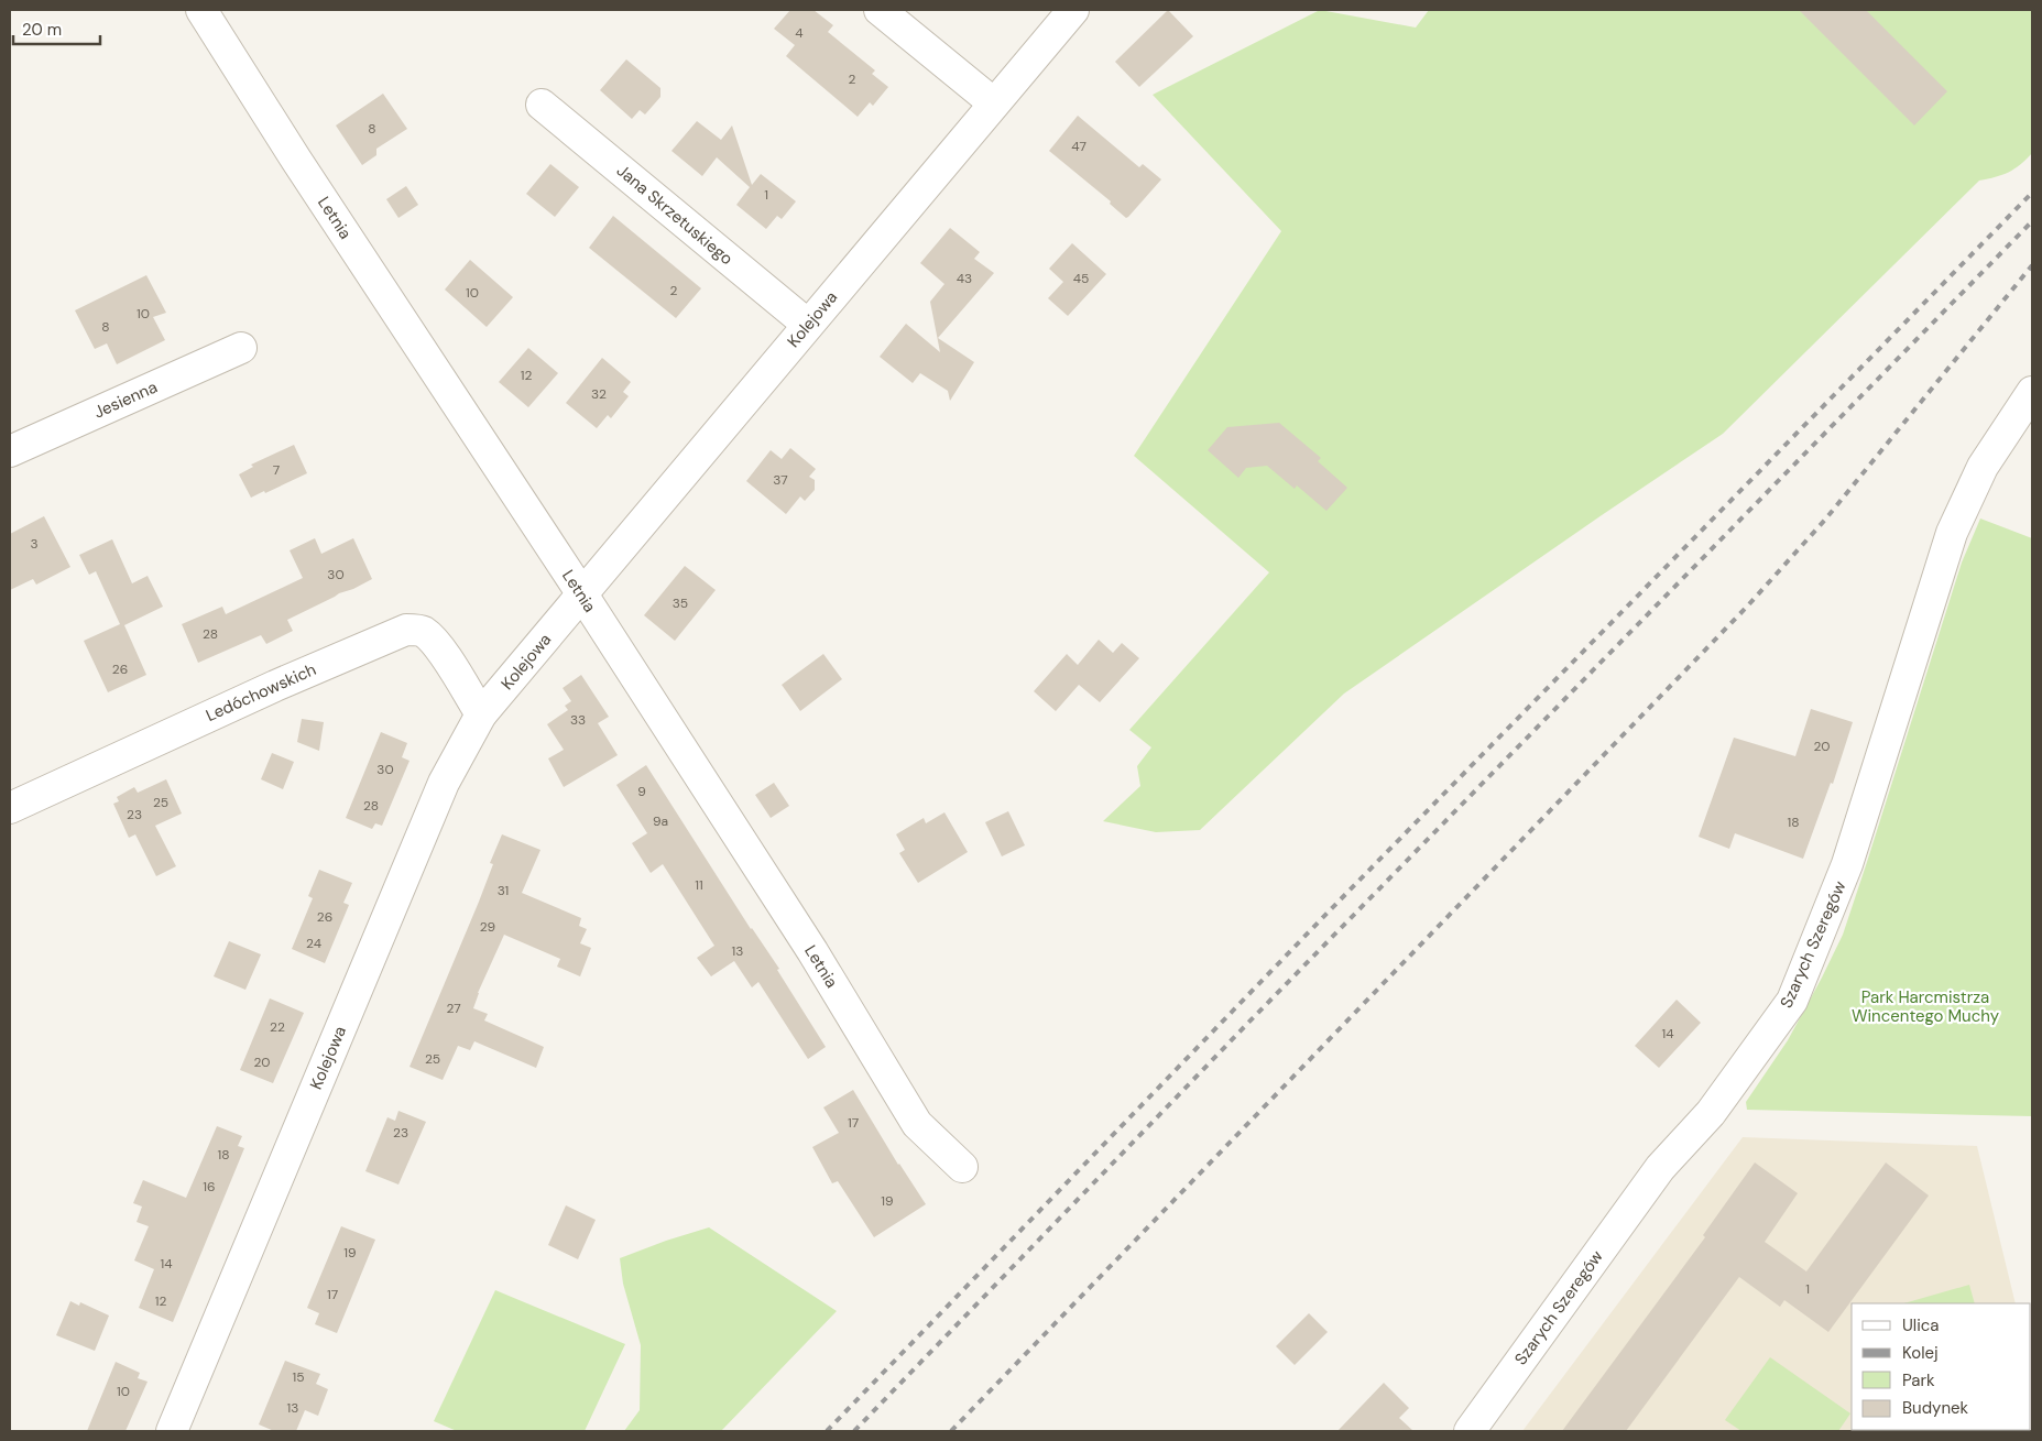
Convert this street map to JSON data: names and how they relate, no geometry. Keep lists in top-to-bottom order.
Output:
{
  "streets": {
    "street": [
      "Jana Skrzetuskiego",
      "Letnia",
      "Kolejowa",
      "Jesienna",
      "Ledóchowskich",
      "Szarych Szeregów"
    ]
  },
  "crossings": [
    ["Jana Skrzetuskiego", "Kolejowa"],
    ["Letnia", "Kolejowa"],
    ["Kolejowa", "Ledóchowskich"]
  ],
  "parks": ["Park Harcmistrza Wincentego Muchy"],
  "house_numbers": [
    "4",
    "2",
    "8",
    "47",
    "1",
    "43",
    "45",
    "2",
    "10",
    "10",
    "8",
    "12",
    "32",
    "7",
    "37",
    "3",
    "30",
    "35",
    "28",
    "26",
    "33",
    "20",
    "30",
    "9",
    "25",
    "28",
    "23",
    "9a",
    "18",
    "11",
    "31",
    "26",
    "29",
    "24",
    "13",
    "27",
    "22",
    "14",
    "25",
    "20",
    "17",
    "23",
    "18",
    "16",
    "19",
    "19",
    "14",
    "1",
    "17",
    "12",
    "15",
    "10",
    "13"
  ],
  "legend": [
    "Ulica",
    "Kolej",
    "Park",
    "Budynek"
  ],
  "scale_bar": "20 m"
}
